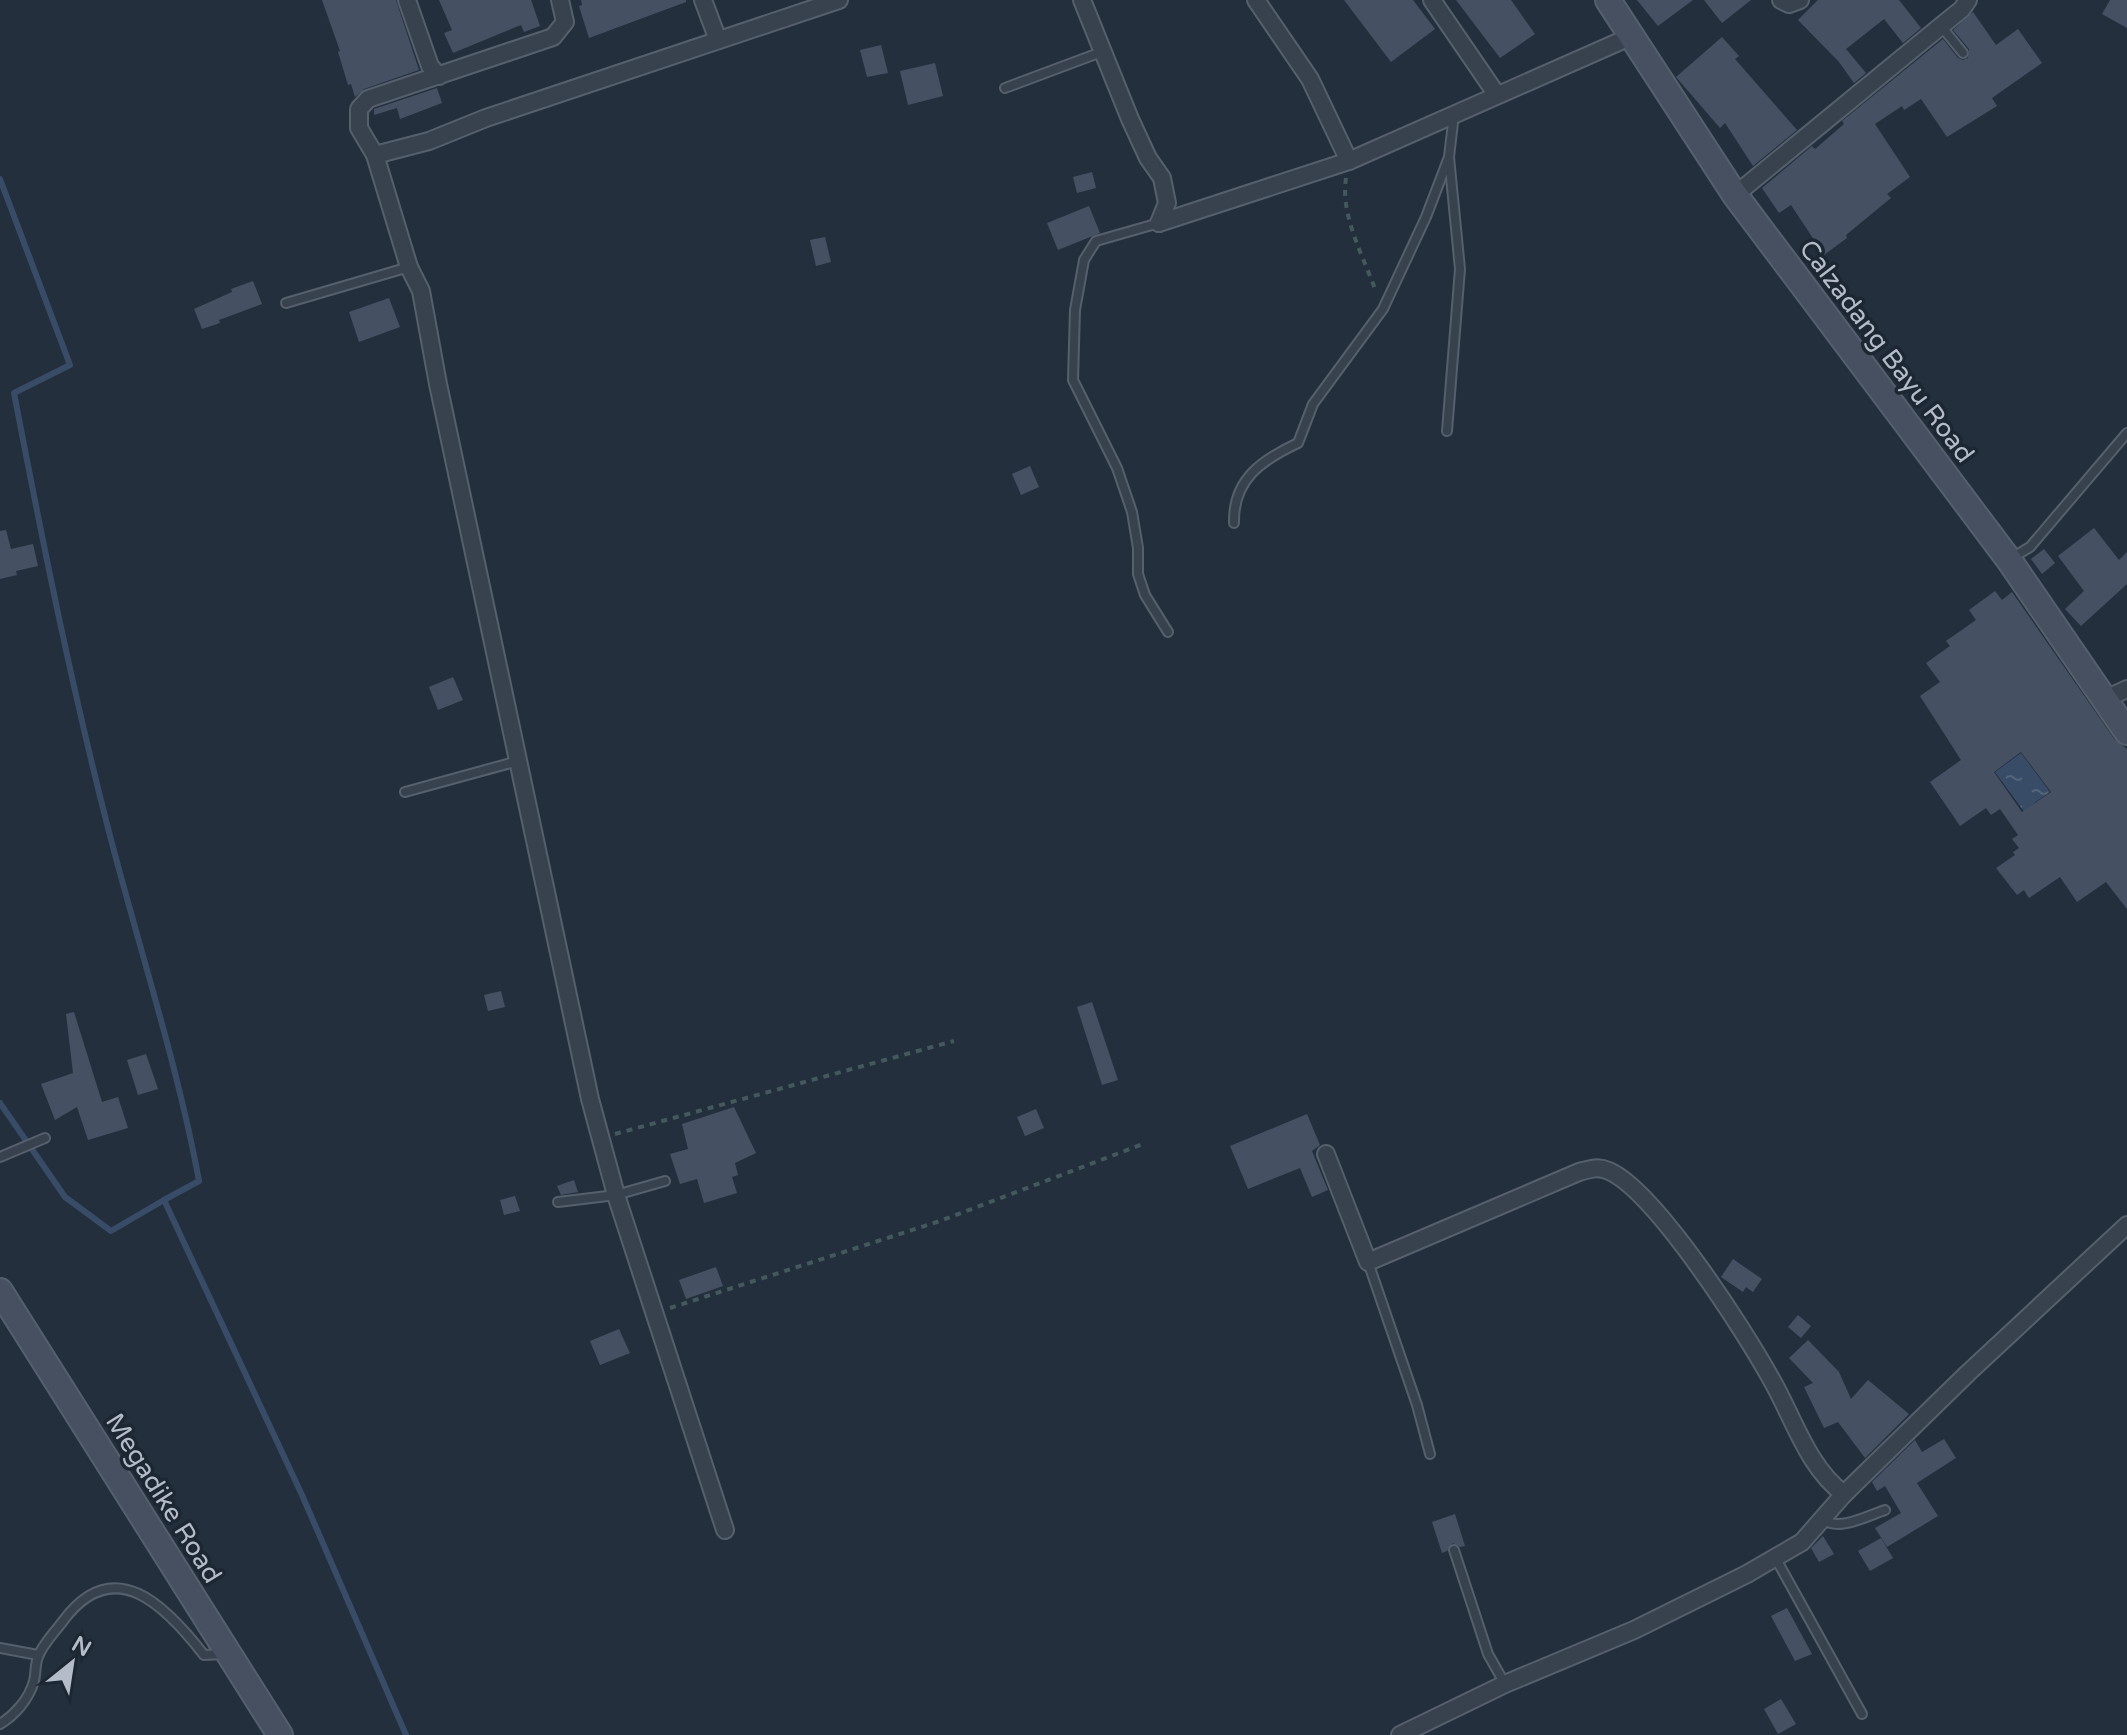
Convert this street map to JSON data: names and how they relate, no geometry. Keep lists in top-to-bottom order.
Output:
{
  "streets": {
    "street": ["Calzadang Bayu Road", "Megadike Road"]
  },
  "north": "top right"
}
